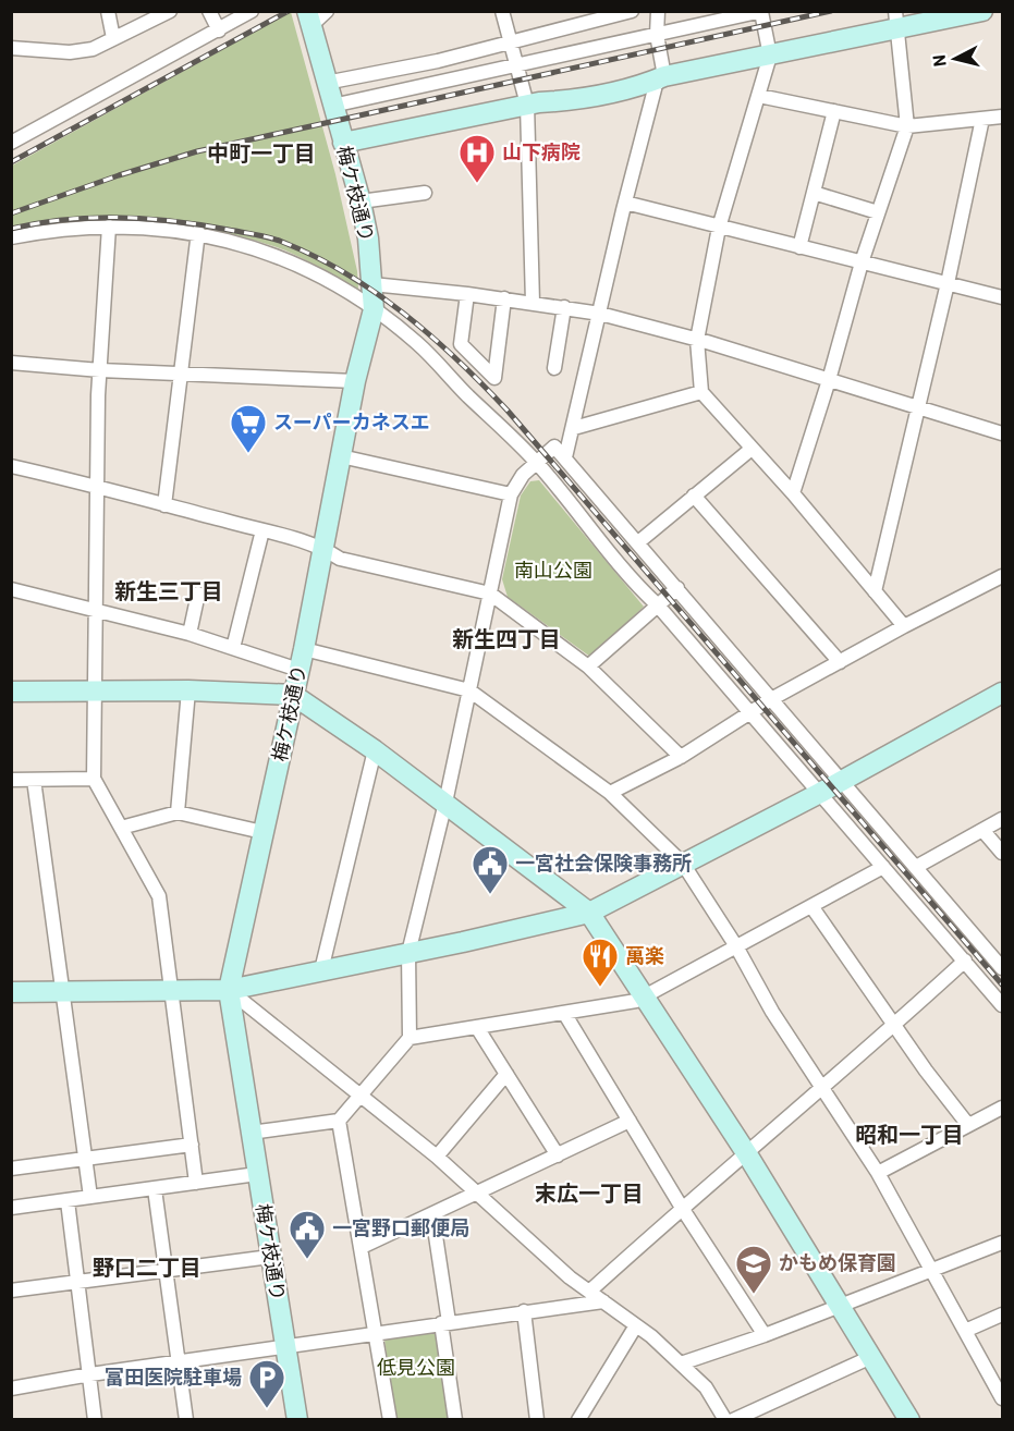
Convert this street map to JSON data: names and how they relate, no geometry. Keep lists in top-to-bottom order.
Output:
{
  "streets": {
    "street": ["梅ケ枝通り"]
  },
  "districts": [
    "中町一丁目",
    "新生三丁目",
    "新生四丁目",
    "昭和一丁目",
    "末広一丁目",
    "野口二丁目"
  ],
  "parks": ["南山公園", "低見公園"],
  "places": {
    "hospital": ["山下病院"],
    "supermarket": ["スーパーカネスエ"],
    "public building": ["一宮社会保険事務所", "一宮野口郵便局"],
    "restaurant": ["萬楽"],
    "school or university": ["かもめ保育園"],
    "parking": ["富田医院駐車場"]
  },
  "north": "left"
}
